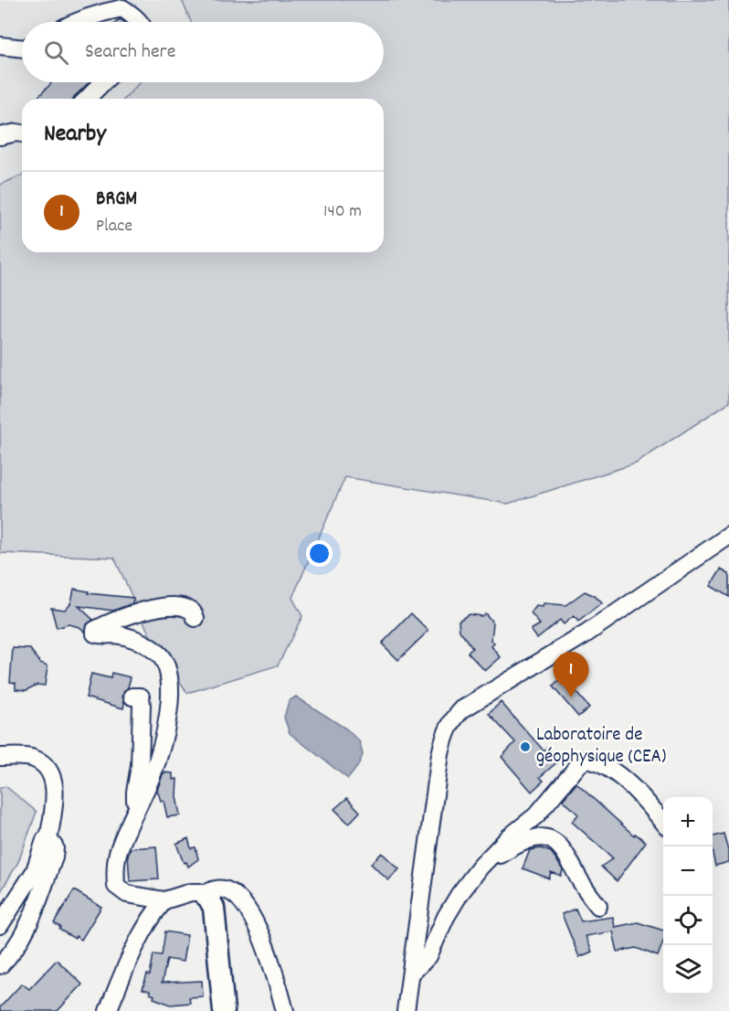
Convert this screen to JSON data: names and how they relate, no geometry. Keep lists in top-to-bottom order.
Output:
{
  "places": ["Laboratoire de géophysique (CEA)"],
  "page": {
    "search": "Search here",
    "heading": "Nearby",
    "list": [
      {
        "mark": "1",
        "name": "BRGM",
        "note": "Place",
        "value": "140 m"
      }
    ],
    "pins": "1",
    "map_buttons": ["+", "−"]
  }
}
